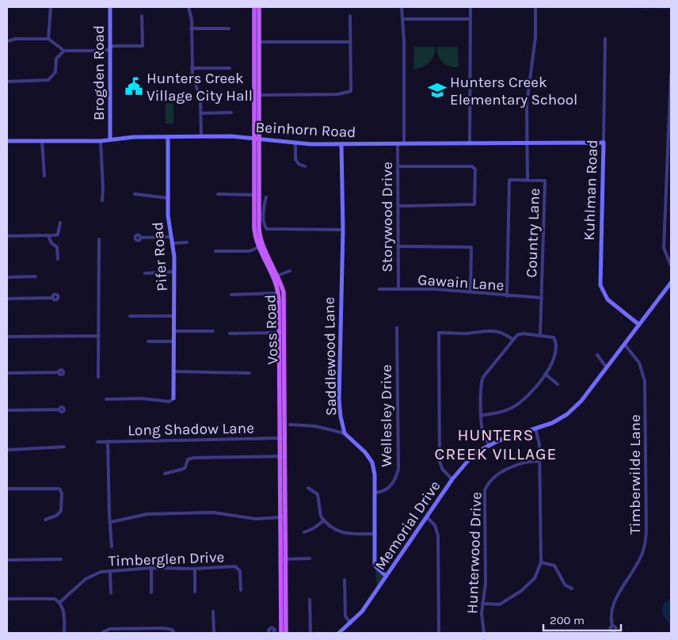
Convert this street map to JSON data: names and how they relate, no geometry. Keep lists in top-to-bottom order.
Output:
{
  "streets": {
    "main road": ["Voss Road"],
    "street": [
      "Brogden Road",
      "Beinhorn Road",
      "Kuhlman Road",
      "Storywood Drive",
      "Country Lane",
      "Pifer Road",
      "Gawain Lane",
      "Saddlewood Lane",
      "Wellesley Drive",
      "Long Shadow Lane",
      "Timberwilde Lane",
      "Memorial Drive",
      "Hunterwood Drive",
      "Timberglen Drive"
    ]
  },
  "crossings": [
    ["Brogden Road", "Beinhorn Road"],
    ["Beinhorn Road", "Kuhlman Road"],
    ["Beinhorn Road", "Storywood Drive"],
    ["Beinhorn Road", "Country Lane"],
    ["Beinhorn Road", "Pifer Road"],
    ["Beinhorn Road", "Voss Road"],
    ["Beinhorn Road", "Saddlewood Lane"],
    ["Kuhlman Road", "Memorial Drive"],
    ["Storywood Drive", "Gawain Lane"],
    ["Country Lane", "Gawain Lane"],
    ["Voss Road", "Long Shadow Lane"],
    ["Saddlewood Lane", "Wellesley Drive"],
    ["Saddlewood Lane", "Memorial Drive"],
    ["Timberwilde Lane", "Memorial Drive"]
  ],
  "districts": ["HUNTERS CREEK VILLAGE"],
  "places": {
    "public building": ["Hunters Creek Village City Hall"],
    "school or university": ["Hunters Creek Elementary School"]
  },
  "scale_bar": "200 m"
}
